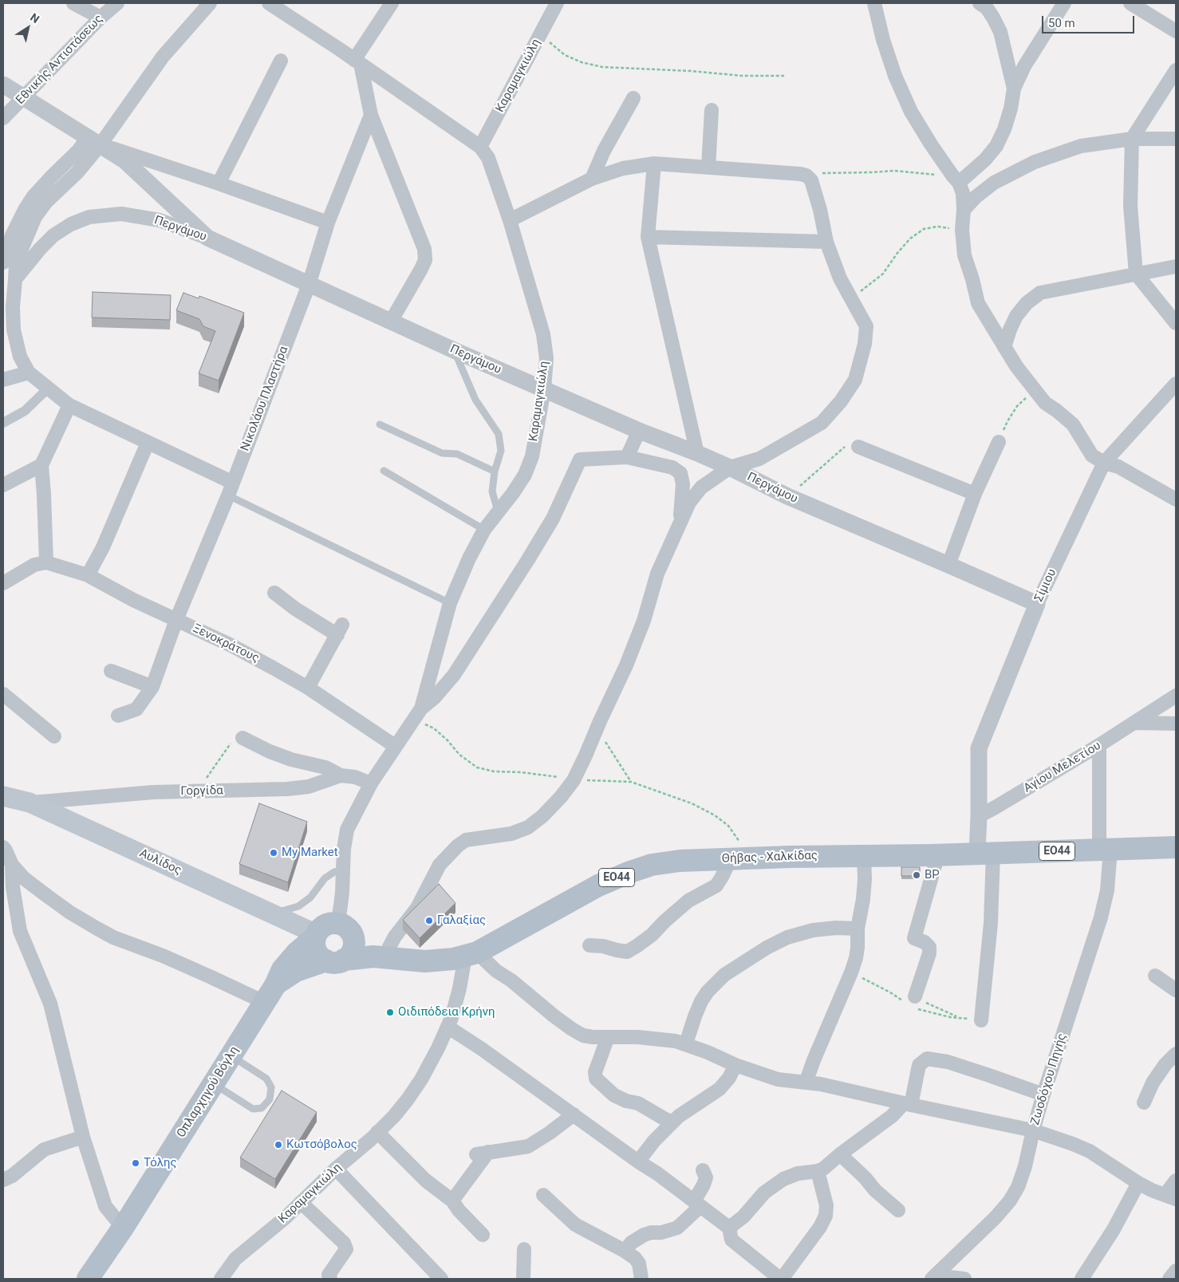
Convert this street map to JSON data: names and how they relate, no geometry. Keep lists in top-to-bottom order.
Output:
{
  "streets": {
    "main road": [
      "ΕΟ44",
      "Θήβας - Χαλκίδας",
      "Αυλίδος",
      "Οπλαρχηγού Βόγλη"
    ],
    "street": [
      "Εθνικής Αντιστάσεως",
      "Καραμαγκιώλη",
      "Περγάμου",
      "Νικολάου Πλαστήρα",
      "Σίμιου",
      "Ξενοκράτους",
      "Αγίου Μελετίου",
      "Γοργίδα",
      "Ζωοδόχου Πηγής"
    ]
  },
  "crossings": [
    ["Καραμαγκιώλη", "Περγάμου"],
    ["Καραμαγκιώλη", "Θήβας - Χαλκίδας"],
    ["Περγάμου", "Νικολάου Πλαστήρα"],
    ["Περγάμου", "Σίμιου"],
    ["Νικολάου Πλαστήρα", "Ξενοκράτους"],
    ["Σίμιου", "Αγίου Μελετίου"],
    ["Αγίου Μελετίου", "Ζωοδόχου Πηγής"],
    ["Γοργίδα", "Αυλίδος"],
    ["Θήβας - Χαλκίδας", "Αυλίδος"],
    ["Θήβας - Χαλκίδας", "Ζωοδόχου Πηγής"],
    ["Θήβας - Χαλκίδας", "Οπλαρχηγού Βόγλη"],
    ["Αυλίδος", "Οπλαρχηγού Βόγλη"]
  ],
  "places": [
    "My Market",
    "BP",
    "Γαλαξίας",
    "Οιδιπόδεια Κρήνη",
    "Κωτσόβολος",
    "Τόλης"
  ],
  "scale_bar": "50 m",
  "north": "top right"
}
